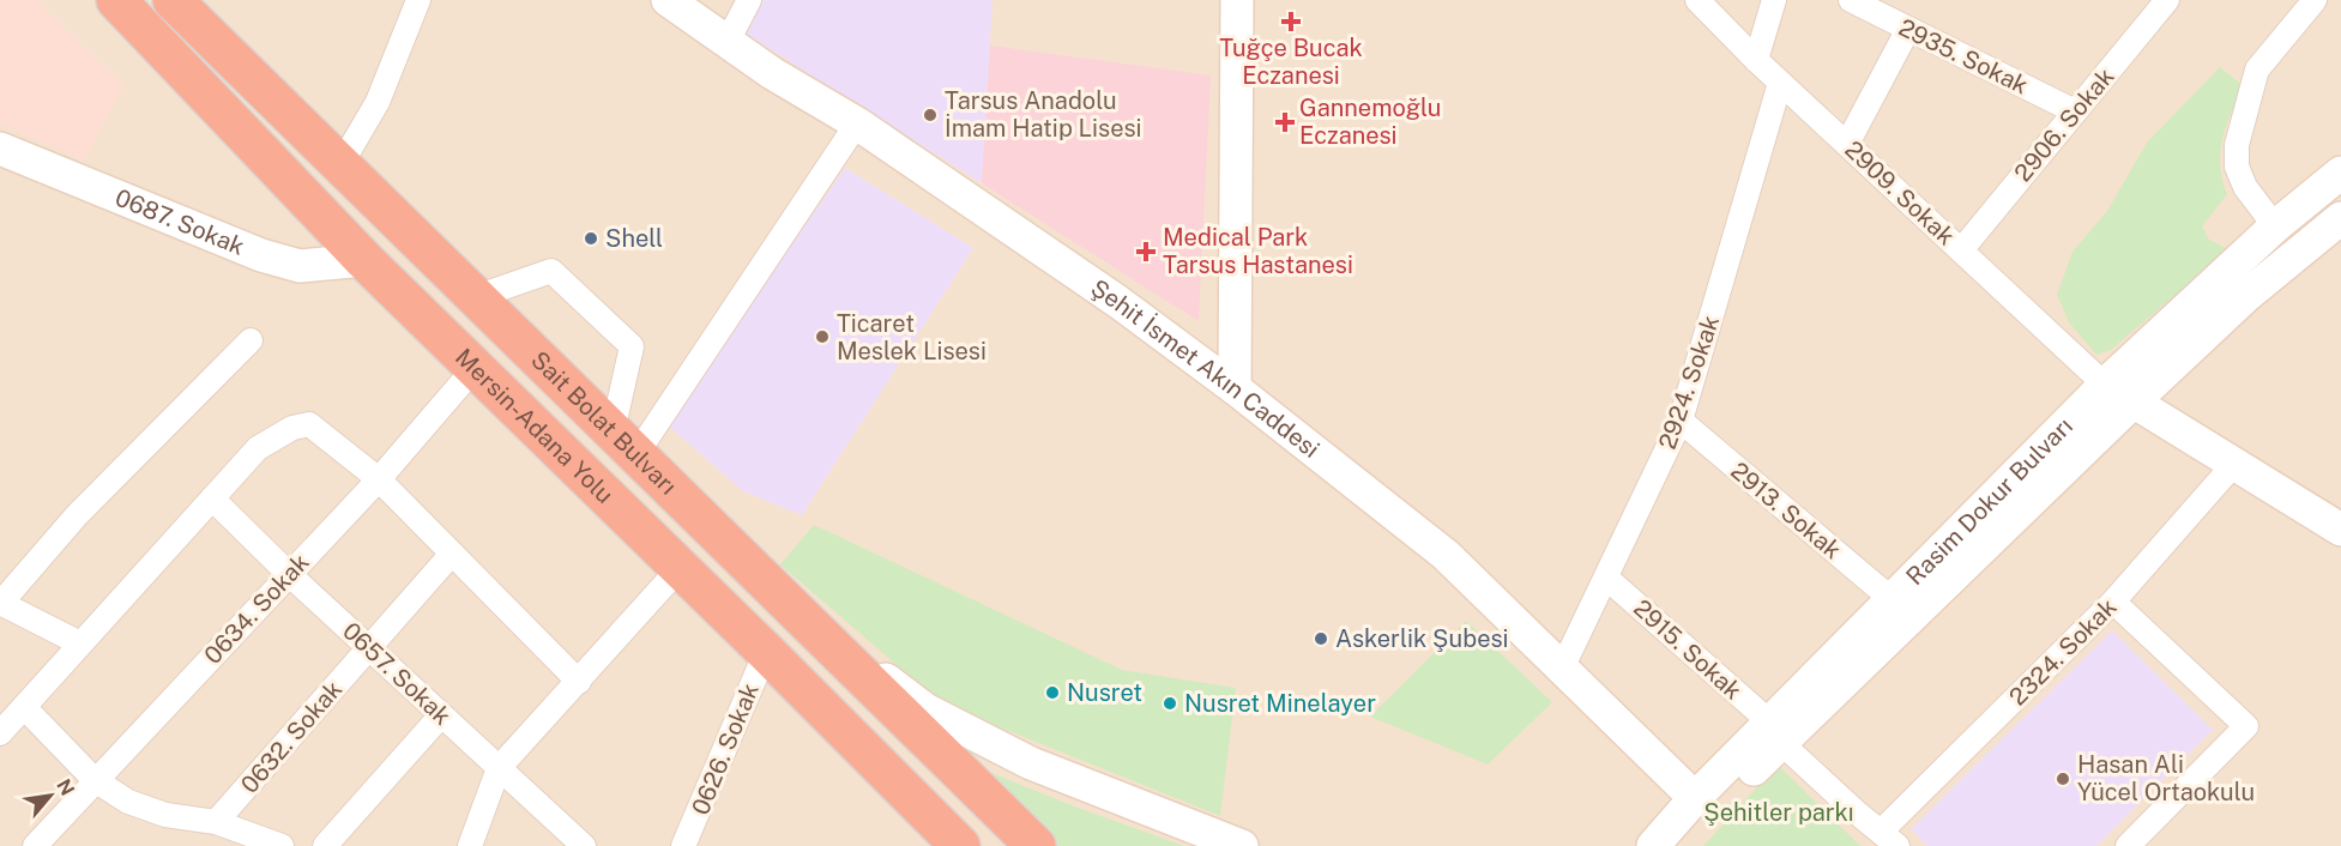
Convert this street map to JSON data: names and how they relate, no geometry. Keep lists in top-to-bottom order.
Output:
{
  "streets": {
    "highway": ["Sait Bolat Bulvarı", "Mersin-Adana Yolu"],
    "main road": ["0687. Sokak", "Şehit İsmet Akın Caddesi", "Rasim Dokur Bulvarı"],
    "street": [
      "2935. Sokak",
      "2906. Sokak",
      "2909. Sokak",
      "2924. Sokak",
      "2913. Sokak",
      "0634. Sokak",
      "2915. Sokak",
      "2324. Sokak",
      "0657. Sokak",
      "0632. Sokak",
      "0626. Sokak"
    ]
  },
  "crossings": [
    ["2935. Sokak", "2906. Sokak"],
    ["2906. Sokak", "2909. Sokak"],
    ["2909. Sokak", "2924. Sokak"],
    ["2909. Sokak", "Rasim Dokur Bulvarı"],
    ["0687. Sokak", "Mersin-Adana Yolu"],
    ["Şehit İsmet Akın Caddesi", "2924. Sokak"],
    ["Şehit İsmet Akın Caddesi", "Rasim Dokur Bulvarı"],
    ["2924. Sokak", "2913. Sokak"],
    ["2924. Sokak", "2915. Sokak"],
    ["Mersin-Adana Yolu", "0634. Sokak"],
    ["Mersin-Adana Yolu", "0626. Sokak"],
    ["Rasim Dokur Bulvarı", "2913. Sokak"],
    ["Rasim Dokur Bulvarı", "2915. Sokak"],
    ["0634. Sokak", "0657. Sokak"],
    ["2915. Sokak", "2324. Sokak"],
    ["0657. Sokak", "0632. Sokak"]
  ],
  "parks": ["Şehitler parkı"],
  "places": {
    "health": ["Tuğçe Bucak Eczanesi", "Gannemoğlu Eczanesi", "Medical Park Tarsus Hastanesi"],
    "other": [
      "Tarsus Anadolu İmam Hatip Lisesi",
      "Shell",
      "Ticaret Meslek Lisesi",
      "Askerlik Şubesi",
      "Nusret",
      "Nusret Minelayer",
      "Hasan Ali Yücel Ortaokulu"
    ]
  },
  "north": "top right"
}
